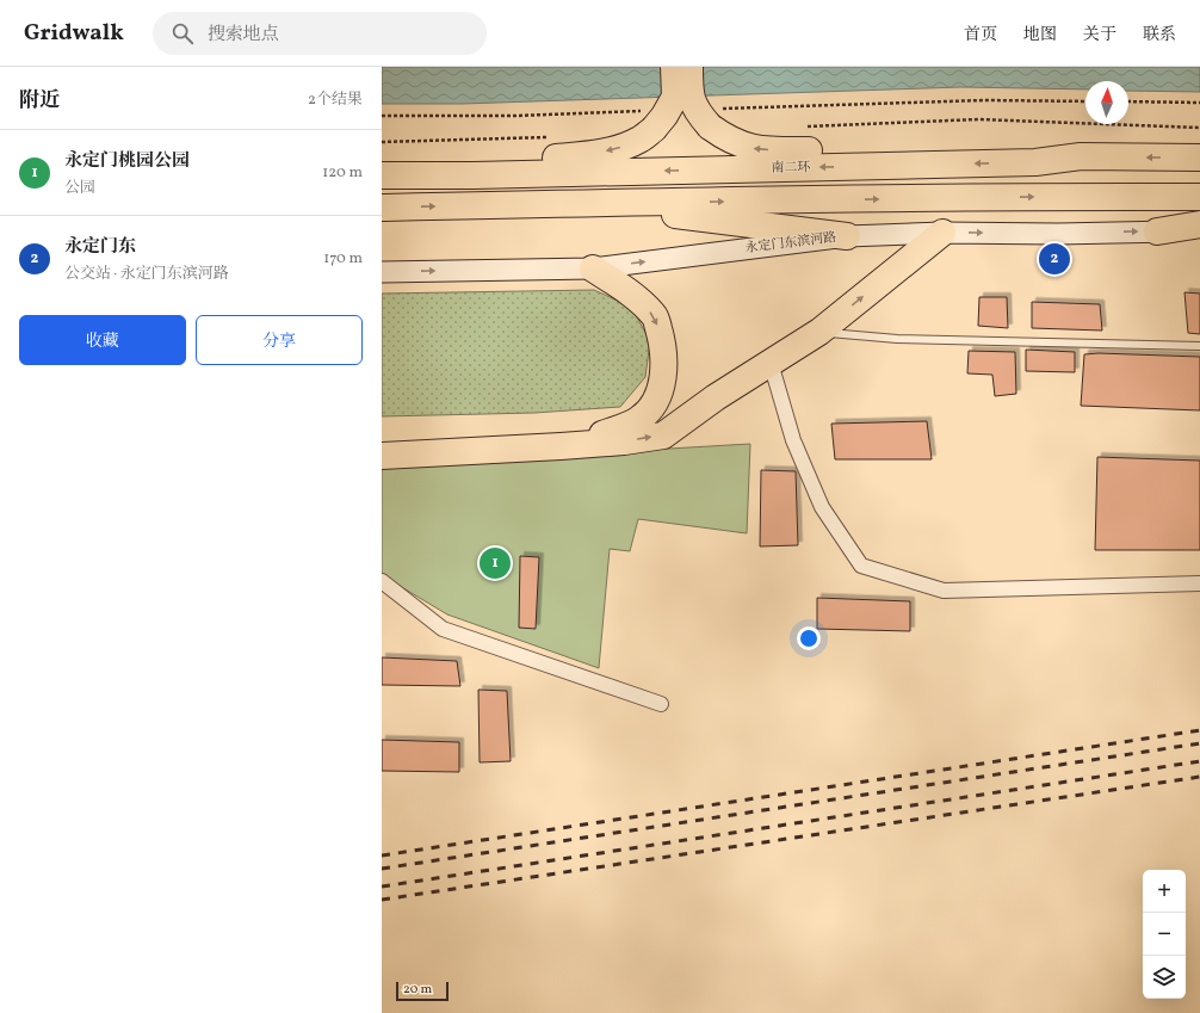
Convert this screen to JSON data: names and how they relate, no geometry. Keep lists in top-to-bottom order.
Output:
{
  "streets": {
    "highway": ["南二环"],
    "street": ["永定门东滨河路"]
  },
  "one_way": ["永定门东滨河路"],
  "scale_bar": "20 m",
  "north": "top",
  "page": {
    "header": "Gridwalk",
    "search": "搜索地点",
    "nav": [
      "首页",
      "地图",
      "关于",
      "联系"
    ],
    "heading": ["附近", "2个结果"],
    "list": [
      {
        "mark": "1",
        "name": "永定门桃园公园",
        "note": "公园",
        "value": "120 m"
      },
      {
        "mark": "2",
        "name": "永定门东",
        "note": "公交站 · 永定门东滨河路",
        "value": "170 m"
      }
    ],
    "pins": ["2", "1"],
    "buttons": ["收藏", "分享"],
    "map_buttons": ["+", "−"],
    "scale": "20 m"
  }
}
